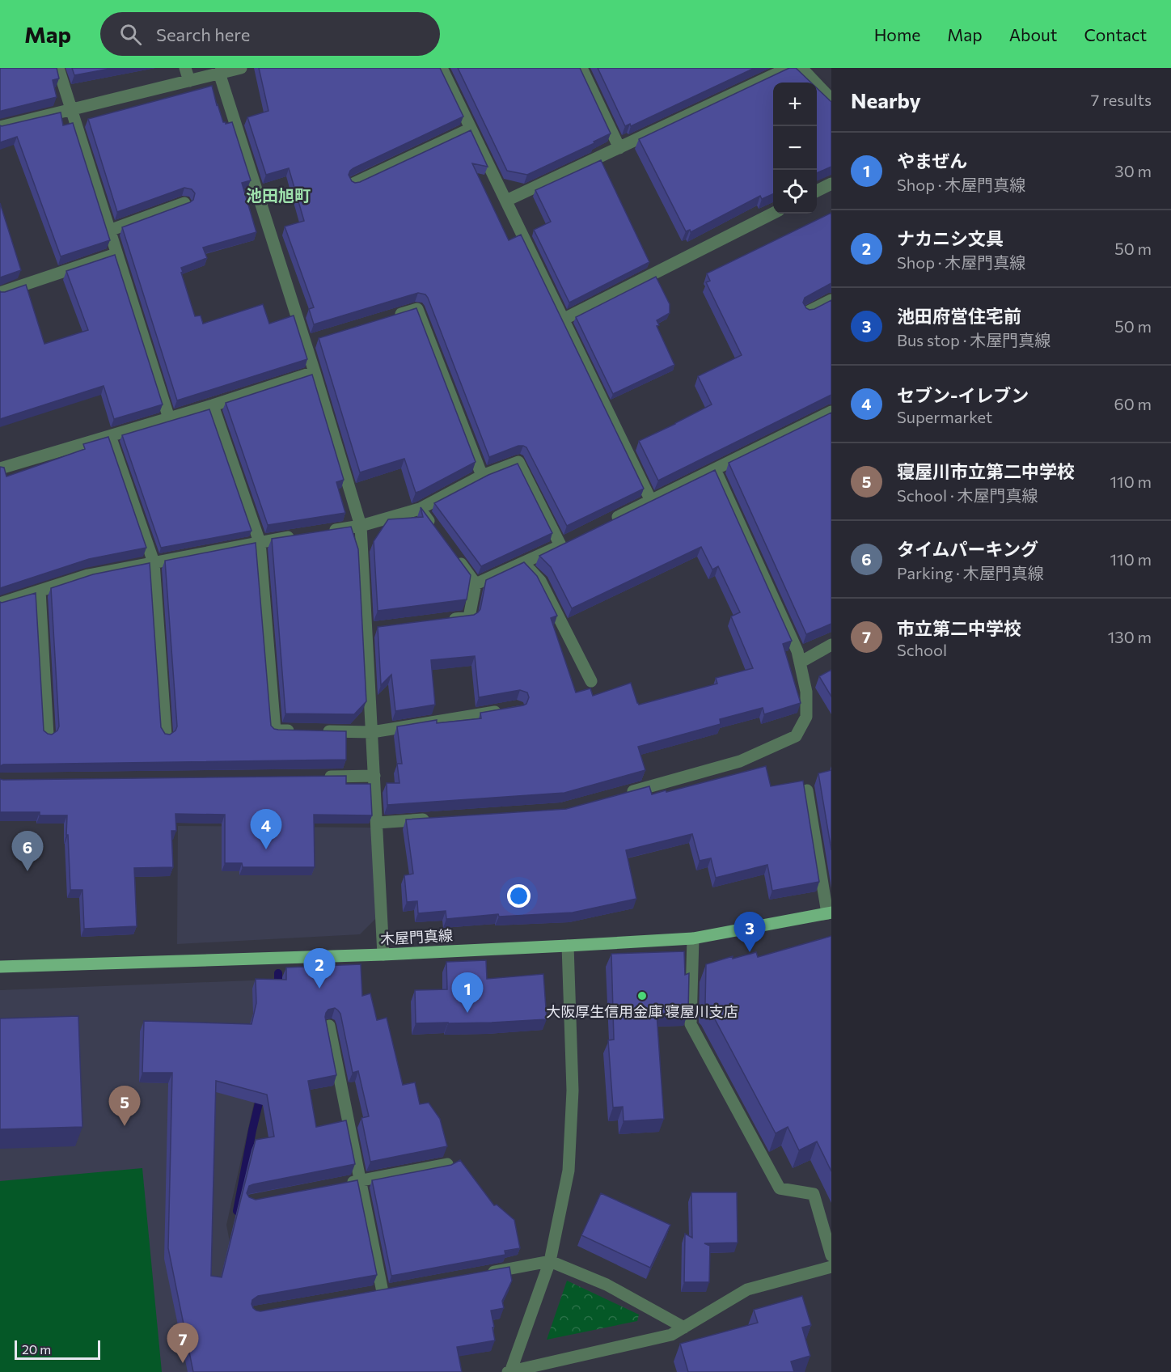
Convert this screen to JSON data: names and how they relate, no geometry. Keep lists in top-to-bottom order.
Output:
{
  "streets": {
    "main road": ["木屋門真線"]
  },
  "districts": ["池田旭町"],
  "places": ["大阪厚生信用金庫 寝屋川支店"],
  "scale_bar": "20 m",
  "page": {
    "header": "Map",
    "search": "Search here",
    "nav": [
      "Home",
      "Map",
      "About",
      "Contact"
    ],
    "heading": ["Nearby", "7 results"],
    "map_buttons": ["+", "−"],
    "list": [
      {
        "mark": "1",
        "name": "やまぜん",
        "note": "Shop · 木屋門真線",
        "value": "30 m"
      },
      {
        "mark": "2",
        "name": "ナカニシ文具",
        "note": "Shop · 木屋門真線",
        "value": "50 m"
      },
      {
        "mark": "3",
        "name": "池田府営住宅前",
        "note": "Bus stop · 木屋門真線",
        "value": "50 m"
      },
      {
        "mark": "4",
        "name": "セブン-イレブン",
        "note": "Supermarket",
        "value": "60 m"
      },
      {
        "mark": "5",
        "name": "寝屋川市立第二中学校",
        "note": "School · 木屋門真線",
        "value": "110 m"
      },
      {
        "mark": "6",
        "name": "タイムパーキング",
        "note": "Parking · 木屋門真線",
        "value": "110 m"
      },
      {
        "mark": "7",
        "name": "市立第二中学校",
        "note": "School",
        "value": "130 m"
      }
    ],
    "pins": [
      "4",
      "6",
      "3",
      "2",
      "1",
      "5",
      "7"
    ],
    "scale": "20 m"
  }
}
